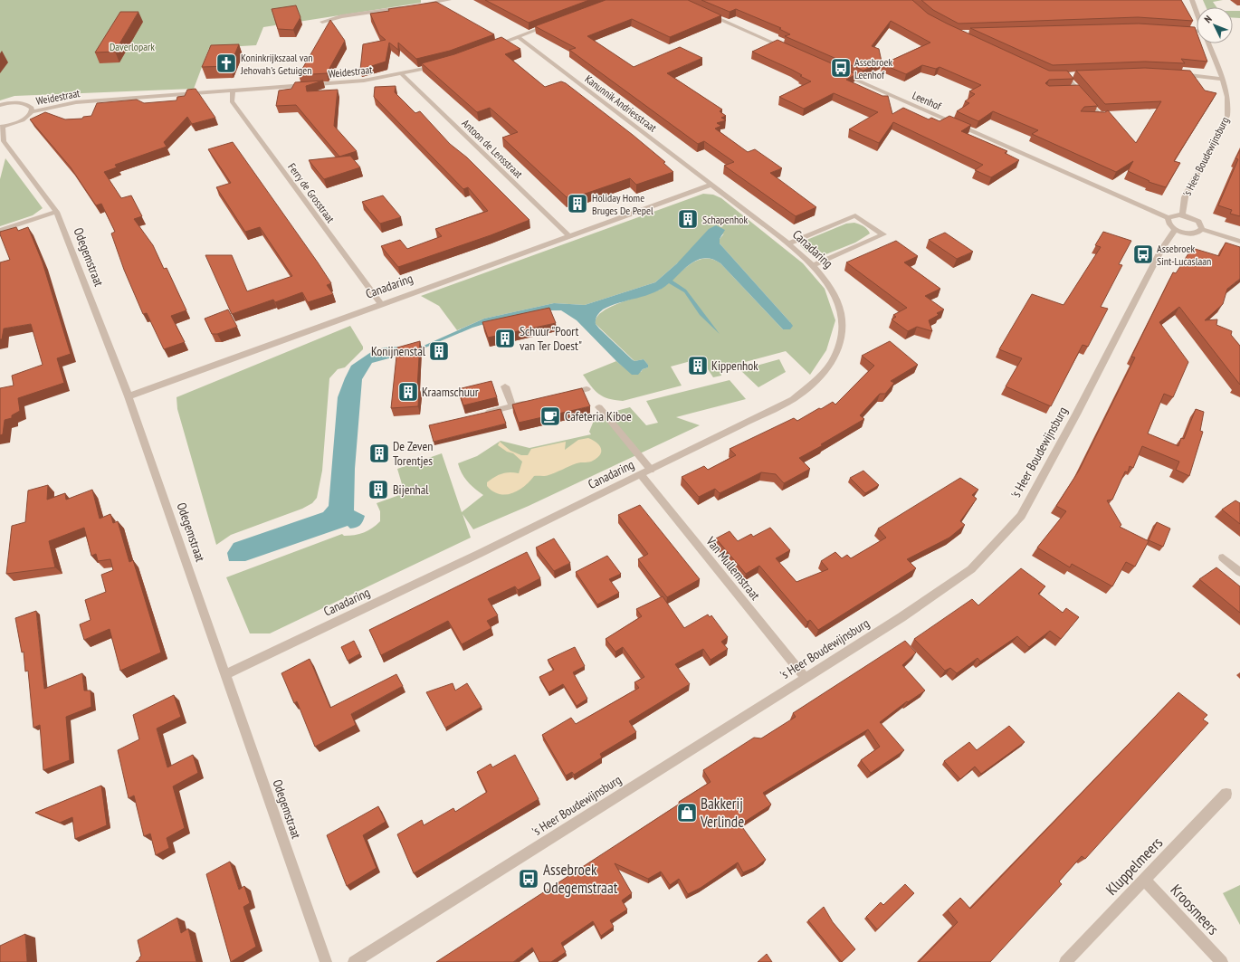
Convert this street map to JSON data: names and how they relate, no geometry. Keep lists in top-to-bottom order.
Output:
{
  "streets": {
    "street": [
      "Weidestraat",
      "Leenhof",
      "Kanunnik Andriesstraat",
      "Antoon de Lensstraat",
      "'s Heer Boudewijnsburg",
      "Ferry de Grosstraat",
      "Canadaring",
      "Odegemstraat",
      "Van Mullemstraat",
      "Kluppelmeers",
      "Kroosmeers"
    ]
  },
  "crossings": [
    ["Weidestraat", "Antoon de Lensstraat"],
    ["Weidestraat", "Ferry de Grosstraat"],
    ["Kanunnik Andriesstraat", "Canadaring"],
    ["Antoon de Lensstraat", "Canadaring"],
    ["'s Heer Boudewijnsburg", "Van Mullemstraat"],
    ["Ferry de Grosstraat", "Canadaring"],
    ["Canadaring", "Odegemstraat"],
    ["Canadaring", "Van Mullemstraat"],
    ["Kluppelmeers", "Kroosmeers"]
  ],
  "parks": ["Daverlopark"],
  "places": {
    "church": ["Koninkrijkszaal van Jehovah's Getuigen"],
    "bus stop": ["Assebroek Leenhof", "Assebroek Sint-Lucaslaan", "Assebroek Odegemstraat"],
    "building": [
      "Holiday Home Bruges De Pepel",
      "Schapenhok",
      "Schuur \"Poort van Ter Doest\"",
      "Konijnenstal",
      "Kippenhok",
      "Kraamschuur",
      "De Zeven Torentjes",
      "Bijenhal"
    ],
    "cafe": ["Cafeteria Kiboe"],
    "shop": ["Bakkerij Verlinde"]
  },
  "north": "top left"
}
